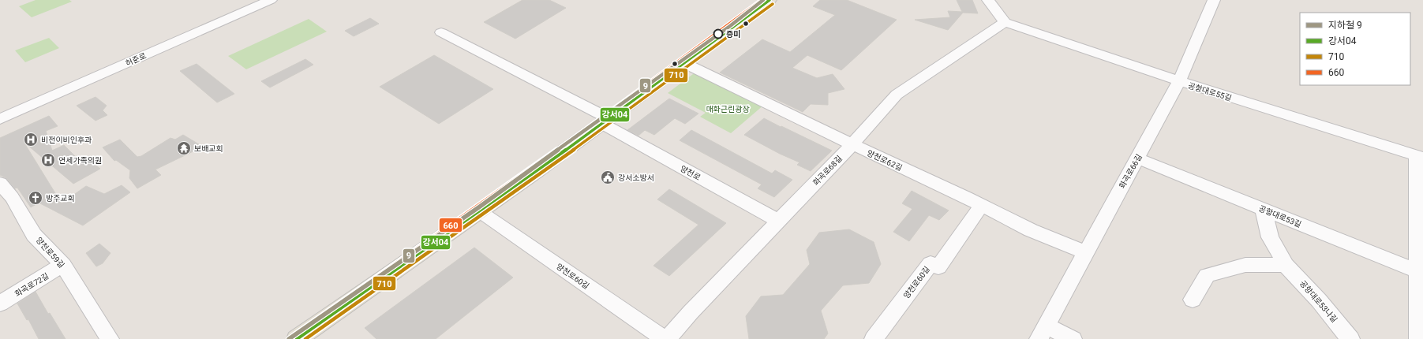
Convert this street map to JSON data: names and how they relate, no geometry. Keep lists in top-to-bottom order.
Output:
{
  "streets": {
    "street": [
      "허준로",
      "공항대로55길",
      "양천로62길",
      "화곡로68길",
      "화곡로66길",
      "양천로",
      "공항대로53길",
      "양천로59길",
      "양천로60길",
      "화곡로72길",
      "공항대로53나길"
    ]
  },
  "crossings": [
    ["공항대로55길", "화곡로68길"],
    ["공항대로55길", "화곡로66길"],
    ["공항대로55길", "공항대로53길"],
    ["양천로62길", "화곡로68길"],
    ["양천로62길", "화곡로66길"],
    ["양천로62길", "양천로60길"],
    ["화곡로68길", "양천로"],
    ["화곡로68길", "양천로60길"],
    ["화곡로66길", "공항대로53길"],
    ["공항대로53길", "공항대로53나길"],
    ["양천로59길", "화곡로72길"]
  ],
  "parks": ["매화근린광장"],
  "places": {
    "other": ["증미"],
    "hospital": ["비전이비인후과", "연세가족의원"],
    "temple": ["보배교회"],
    "public building": ["강서소방서"],
    "church": ["방주교회"]
  },
  "lines": [
    "metro line 9",
    "transit line 강서04",
    "transit line 660",
    "transit line 710"
  ],
  "legend": [
    "지하철 9",
    "강서04",
    "710",
    "660"
  ]
}
